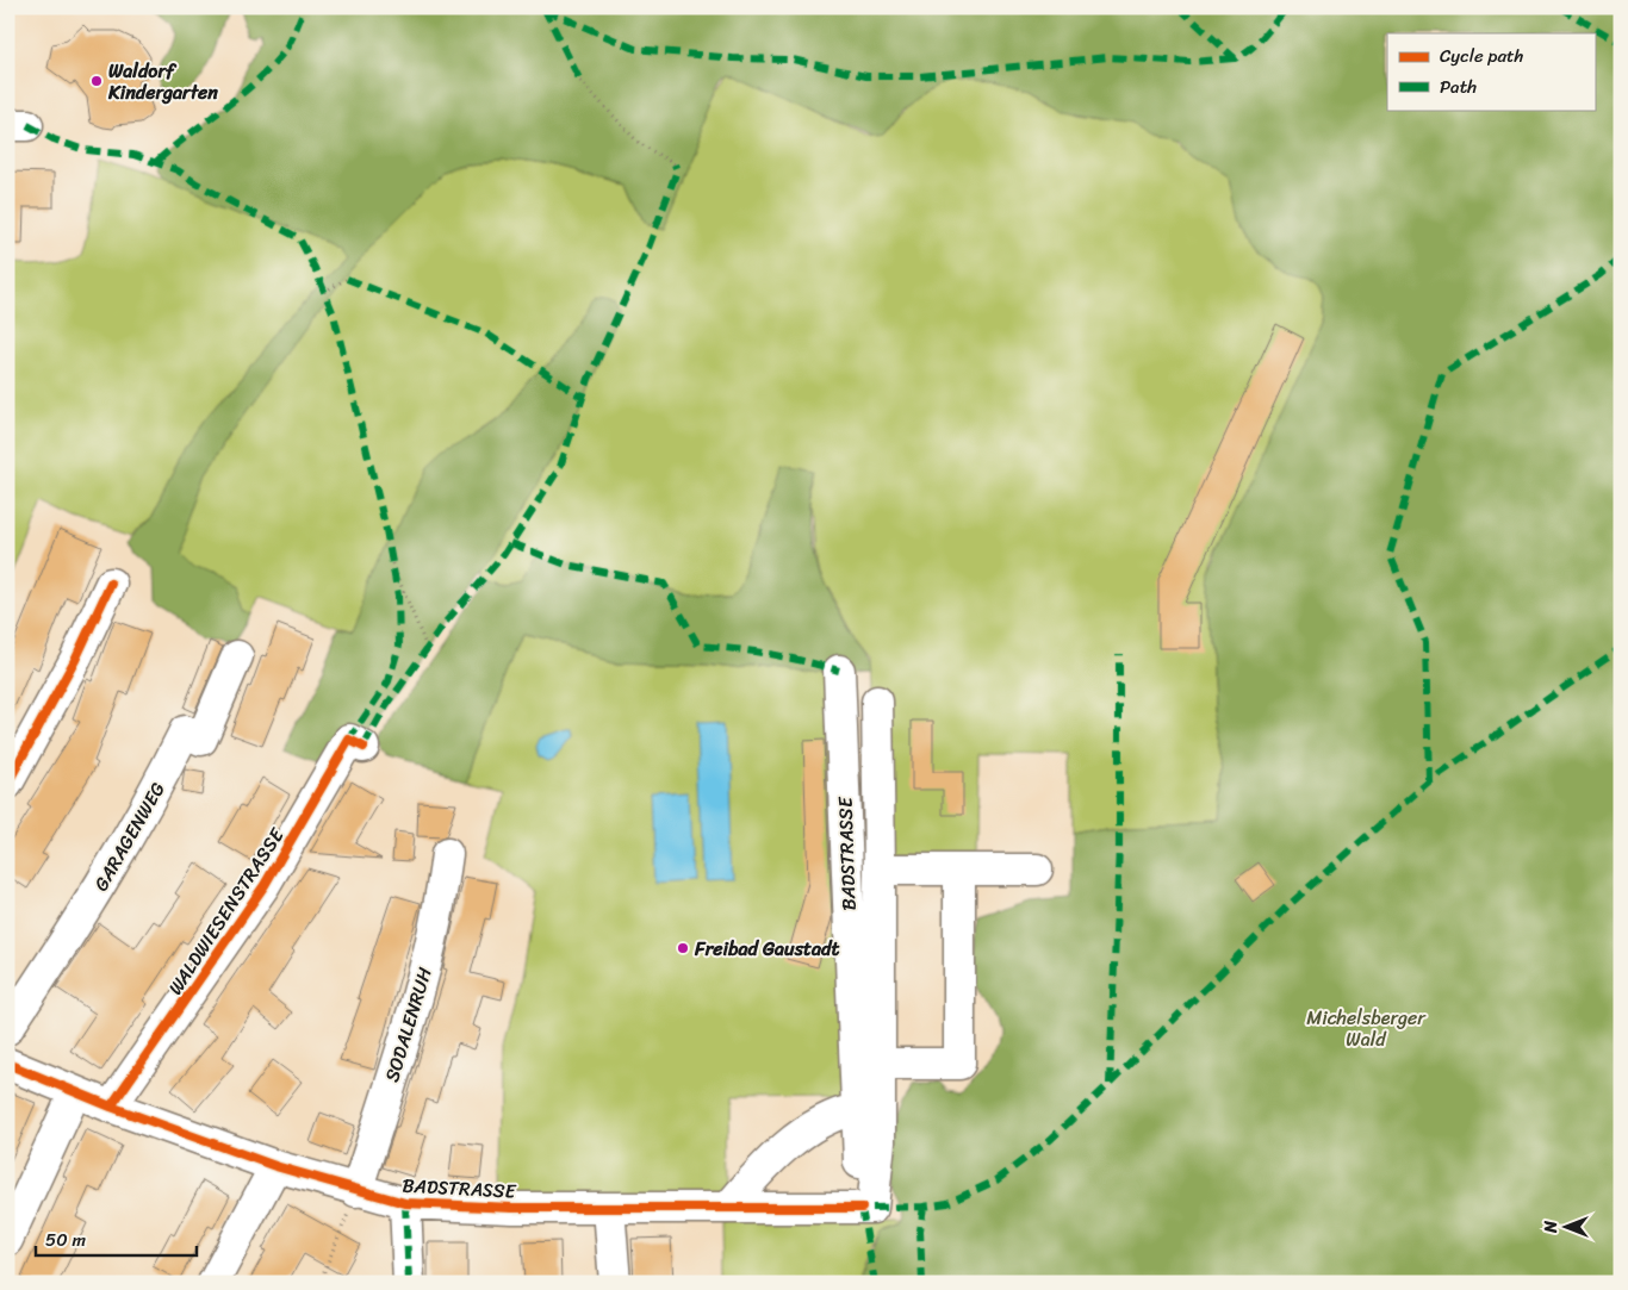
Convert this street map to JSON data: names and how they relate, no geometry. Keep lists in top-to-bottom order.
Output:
{
  "streets": {
    "street": [
      "GARAGENWEG",
      "BADSTRASSE",
      "WALDWIESENSTRASSE",
      "SODALENRUH"
    ]
  },
  "crossings": [
    ["BADSTRASSE", "WALDWIESENSTRASSE"],
    ["BADSTRASSE", "SODALENRUH"]
  ],
  "parks": ["Michelsberger Wald"],
  "places": ["Waldorf Kindergarten", "Freibad Gaustadt"],
  "legend": ["Cycle path", "Path"],
  "scale_bar": "50 m",
  "north": "left"
}
